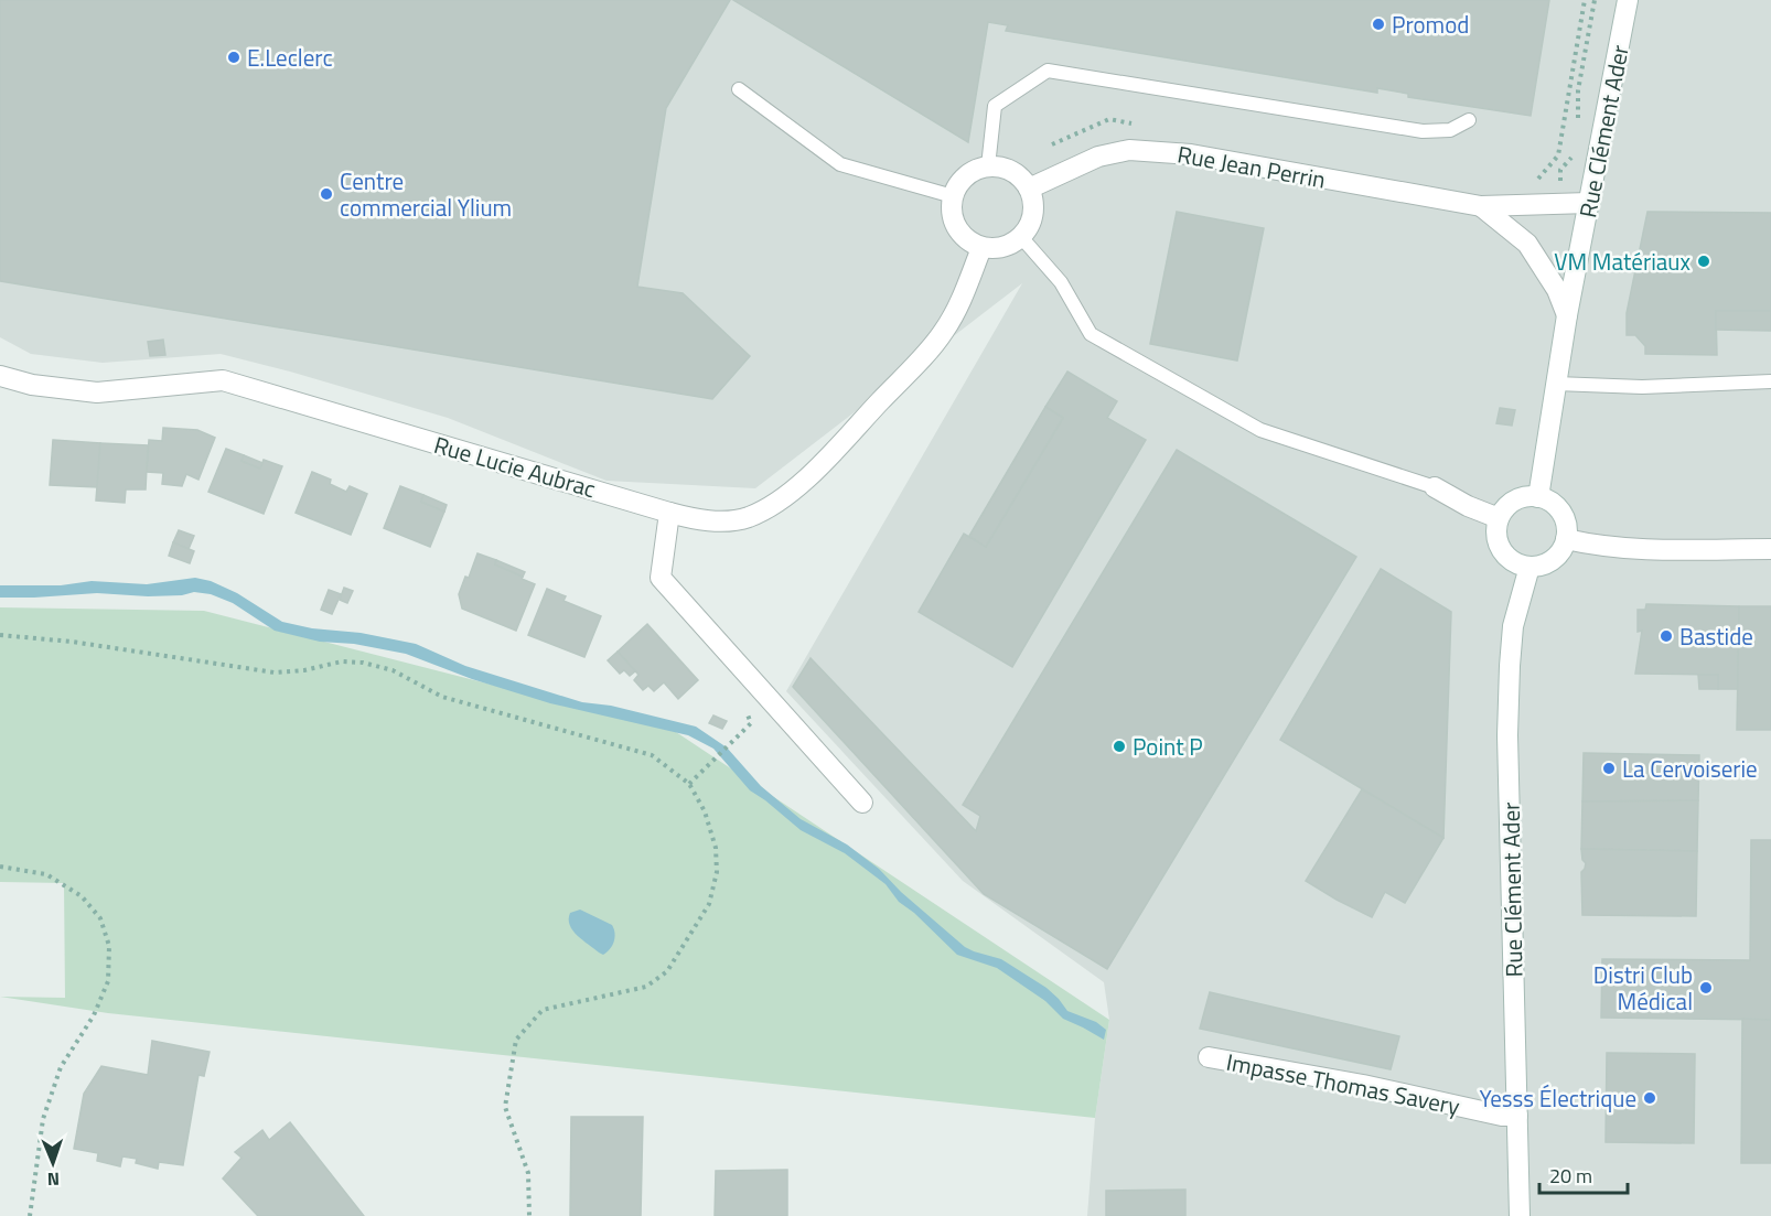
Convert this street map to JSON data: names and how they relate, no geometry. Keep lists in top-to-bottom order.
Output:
{
  "streets": {
    "street": [
      "Rue Clément Ader",
      "Rue Jean Perrin",
      "Rue Lucie Aubrac",
      "Impasse Thomas Savery"
    ]
  },
  "crossings": [
    ["Rue Clément Ader", "Rue Jean Perrin"],
    ["Rue Clément Ader", "Impasse Thomas Savery"]
  ],
  "places": [
    "Promod",
    "E.Leclerc",
    "Centre commercial Ylium",
    "VM Matériaux",
    "Bastide",
    "Point P",
    "La Cervoiserie",
    "Distri Club Médical",
    "Yesss Électrique"
  ],
  "scale_bar": "20 m",
  "north": "bottom"
}
